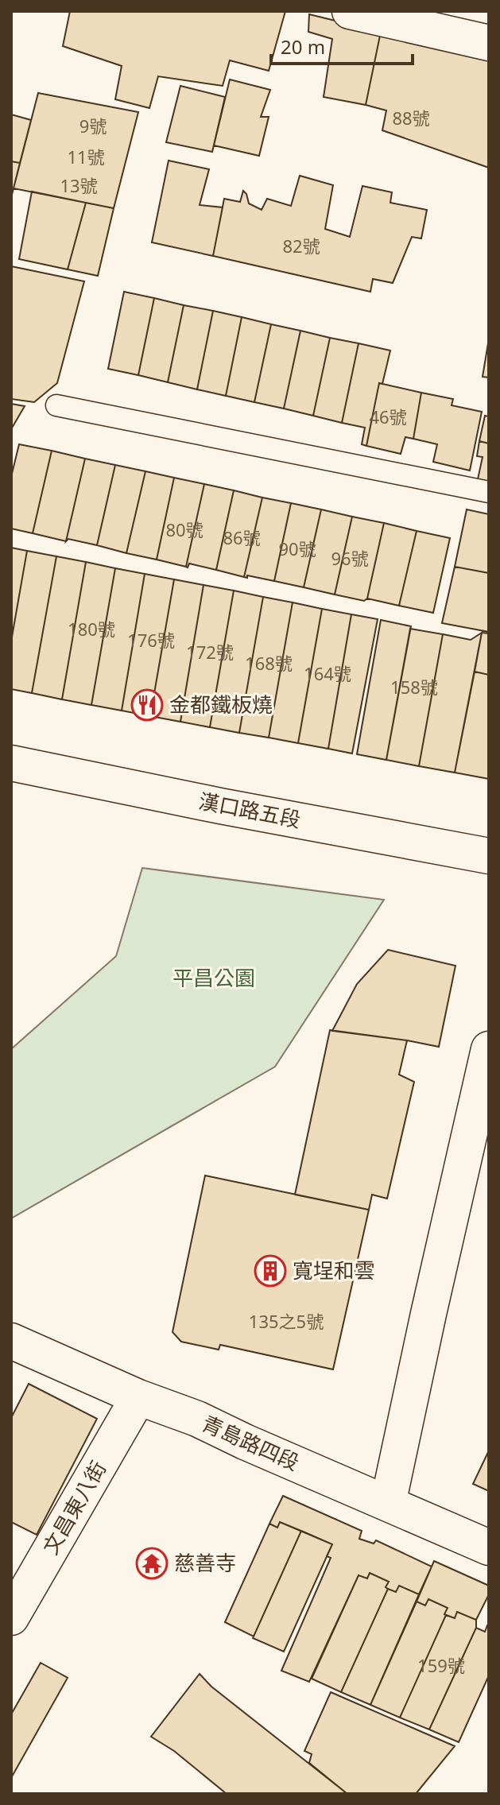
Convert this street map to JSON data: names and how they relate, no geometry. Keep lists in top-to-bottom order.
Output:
{
  "streets": {
    "street": ["漢口路五段", "青島路四段", "文昌東八街"]
  },
  "crossings": [
    ["青島路四段", "文昌東八街"]
  ],
  "parks": ["平昌公園"],
  "places": {
    "restaurant": ["金都鐵板燒"],
    "building": ["寬埕和雲"],
    "temple": ["慈善寺"]
  },
  "house_numbers": [
    "88號",
    "9號",
    "11號",
    "13號",
    "82號",
    "46號",
    "80號",
    "86號",
    "90號",
    "96號",
    "180號",
    "176號",
    "172號",
    "168號",
    "164號",
    "158號",
    "135之5號",
    "159號"
  ],
  "scale_bar": "20 m"
}
